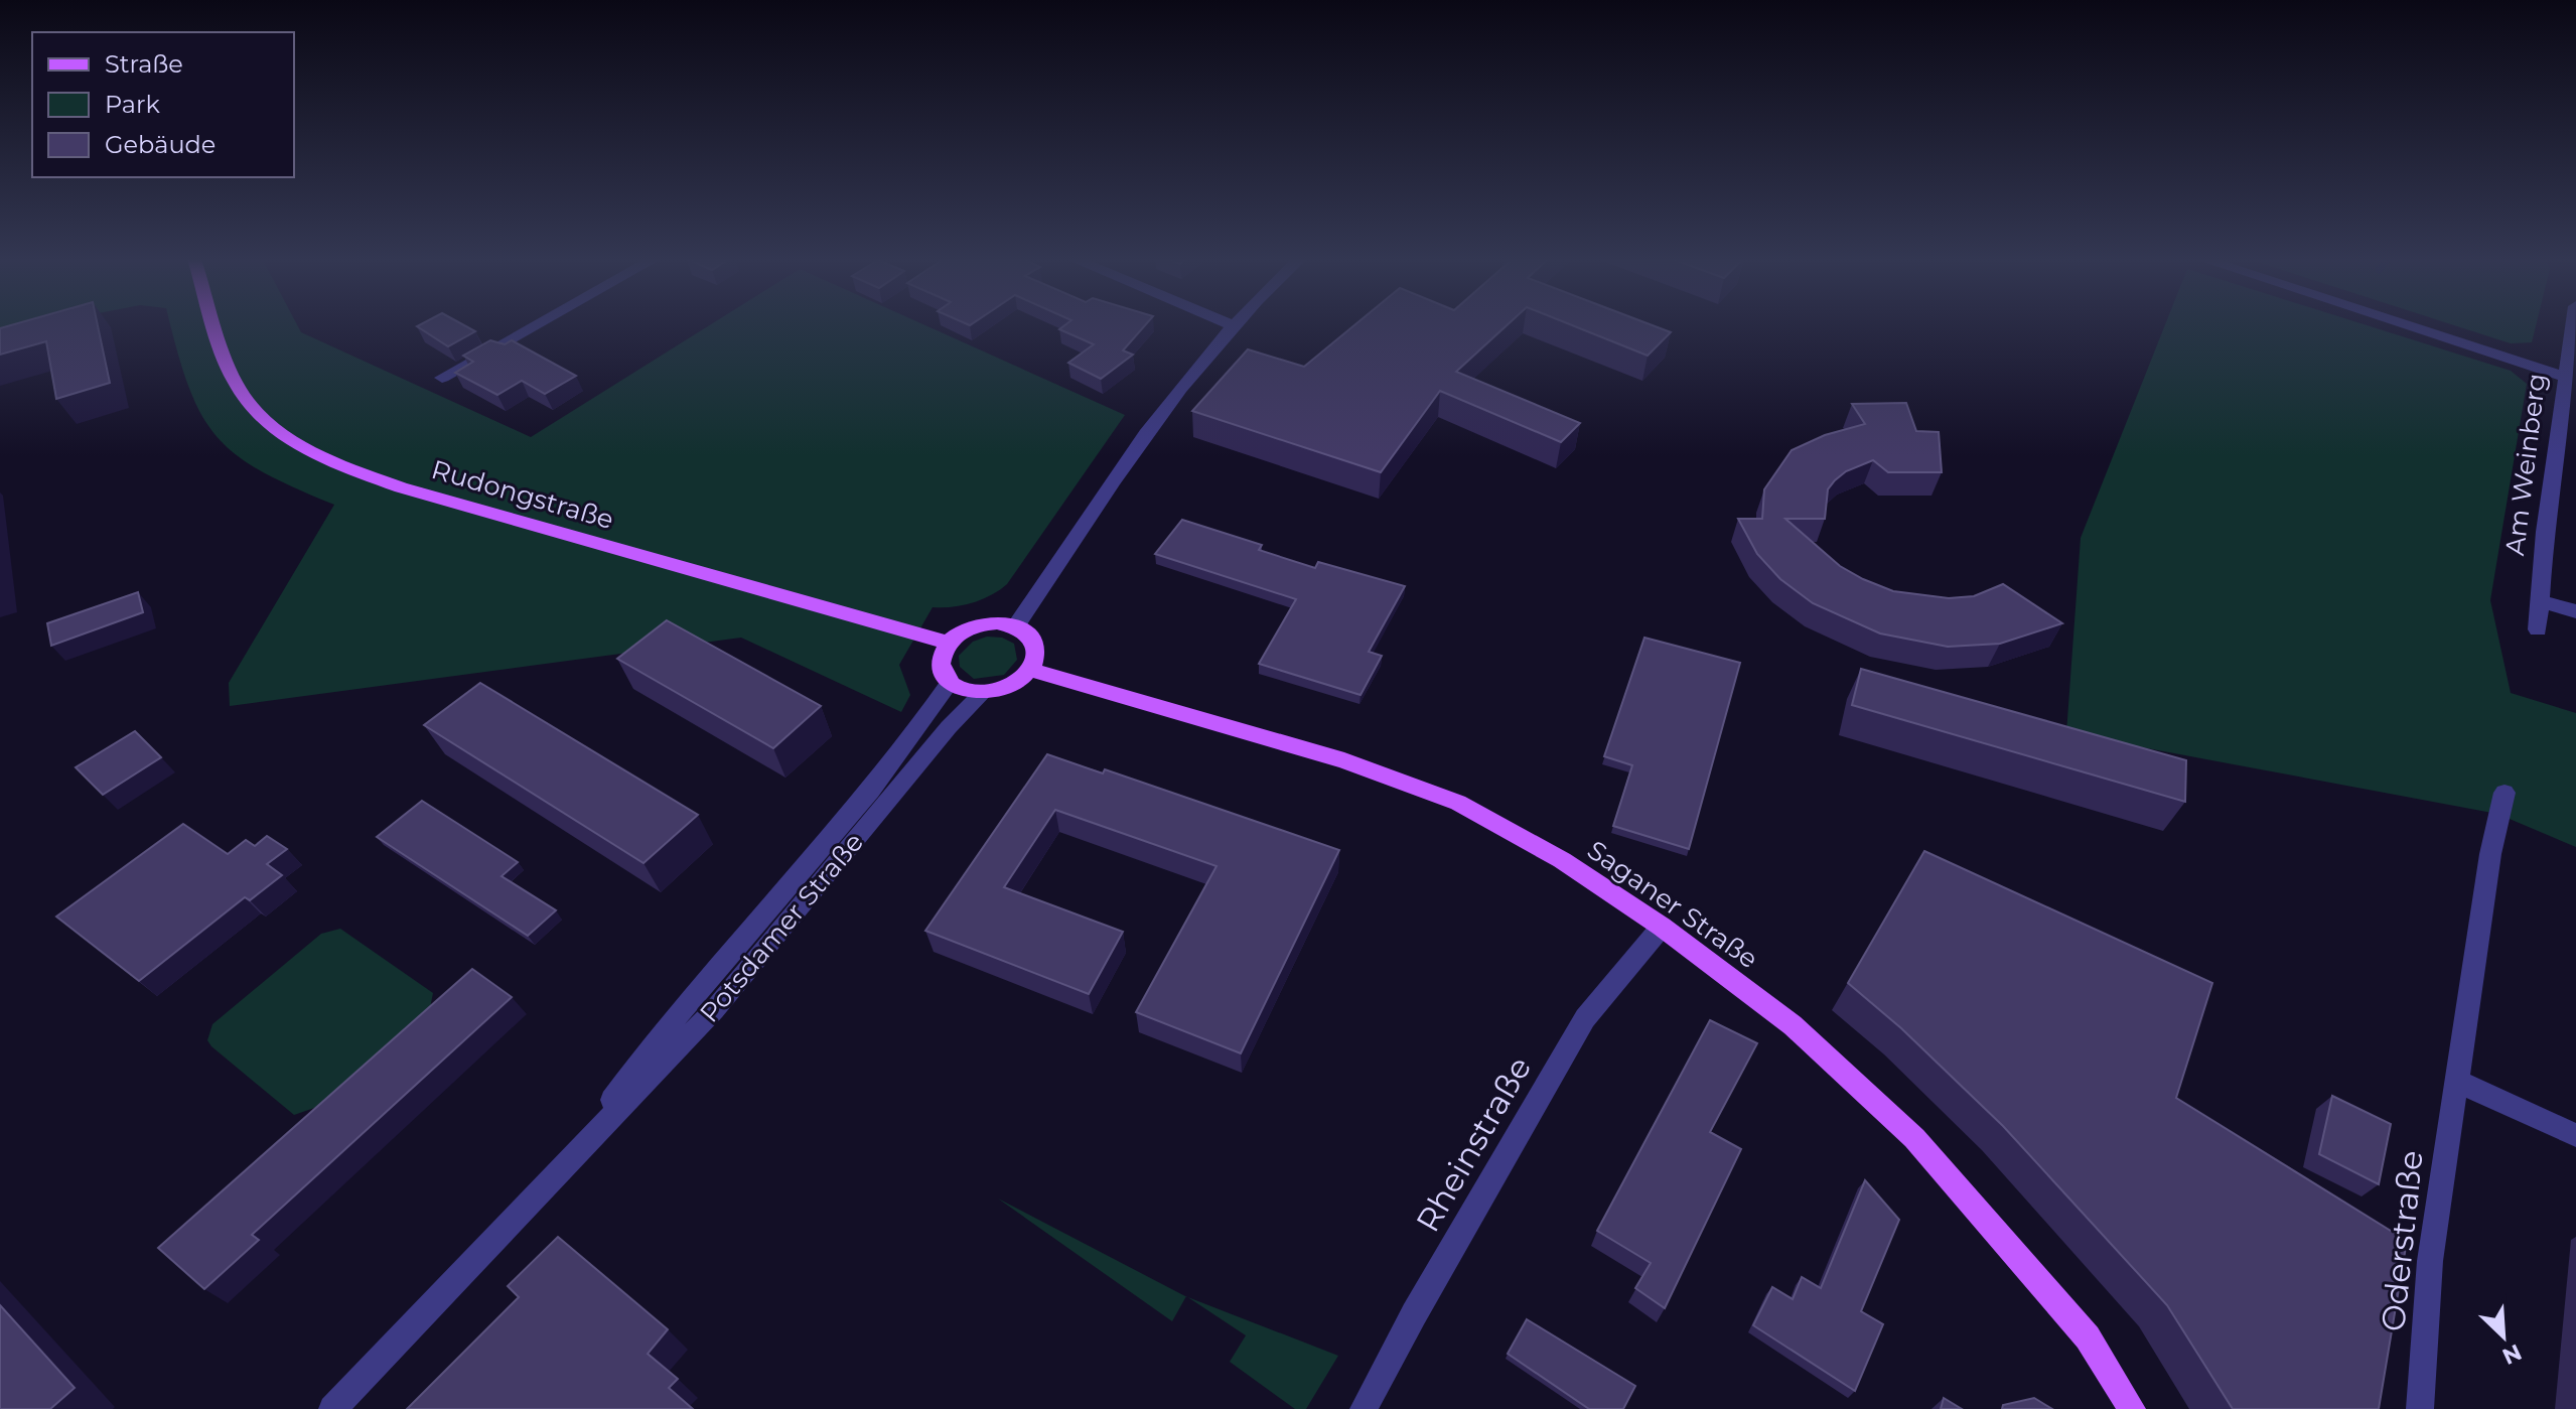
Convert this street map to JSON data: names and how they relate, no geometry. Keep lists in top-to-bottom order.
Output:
{
  "streets": {
    "main road": ["Rudongstraße", "Saganer Straße", "Potsdamer Straße"],
    "street": ["Am Weinberg", "Rheinstraße", "Oderstraße"]
  },
  "crossings": [
    ["Rudongstraße", "Saganer Straße"],
    ["Rudongstraße", "Potsdamer Straße"],
    ["Saganer Straße", "Potsdamer Straße"],
    ["Saganer Straße", "Rheinstraße"]
  ],
  "legend": ["Straße", "Park", "Gebäude"],
  "north": "bottom right"
}
